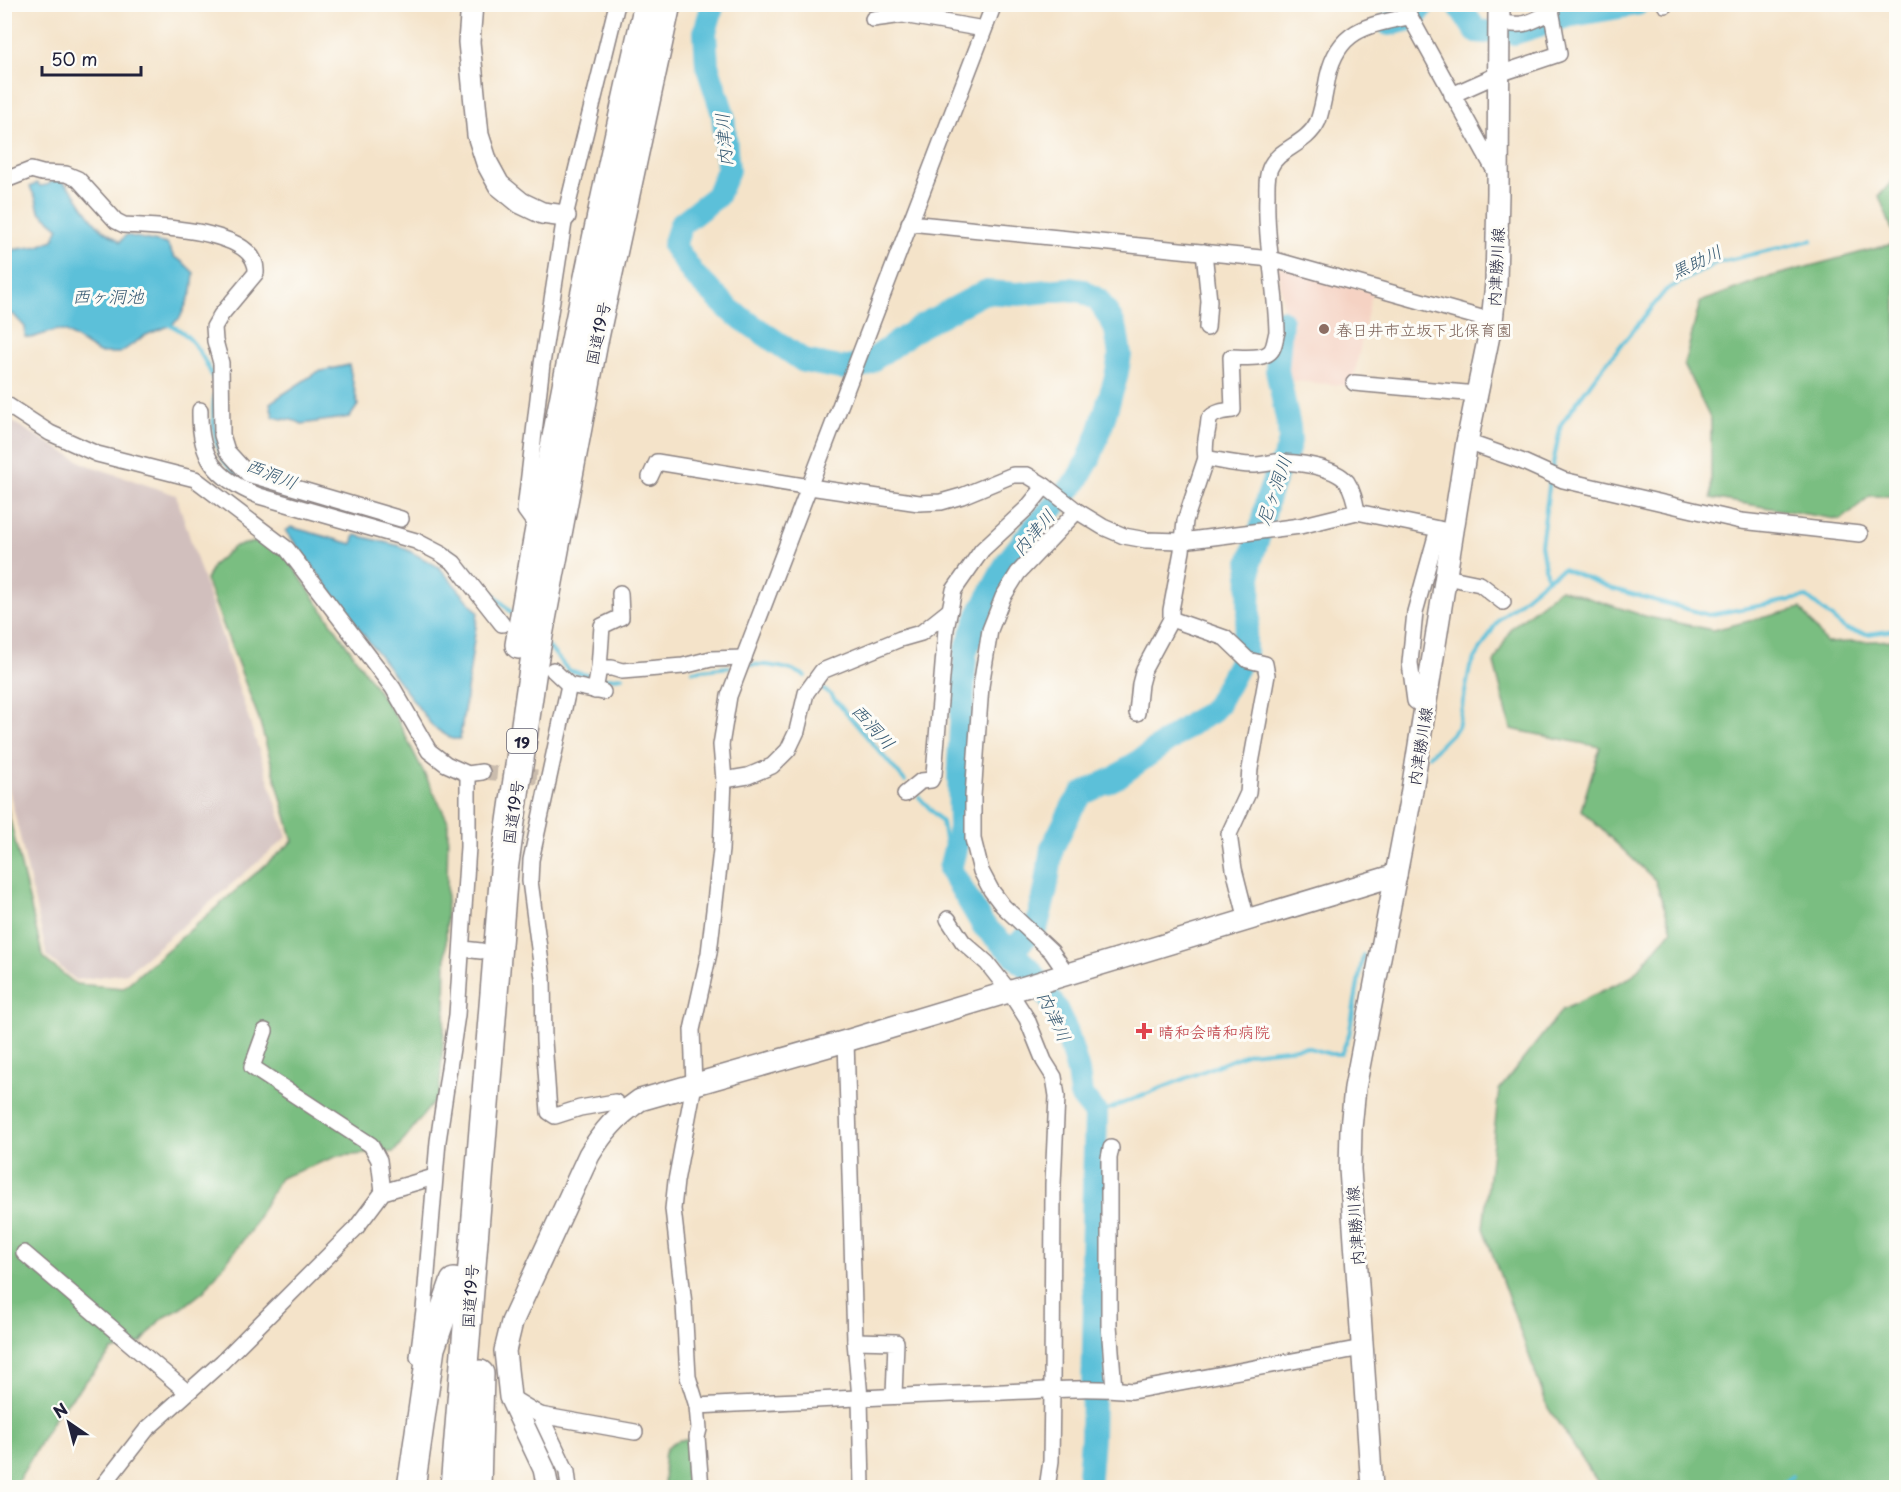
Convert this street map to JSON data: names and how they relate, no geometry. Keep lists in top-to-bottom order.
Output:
{
  "streets": {
    "highway": ["国道19号", "19"],
    "street": ["内津勝川線"]
  },
  "water": [
    "内津川",
    "黒助川",
    "西ヶ洞池",
    "西洞川",
    "尼ヶ洞川"
  ],
  "places": {
    "other": ["春日井市立坂下北保育園"],
    "health": ["晴和会晴和病院"]
  },
  "scale_bar": "50 m",
  "north": "top left"
}
